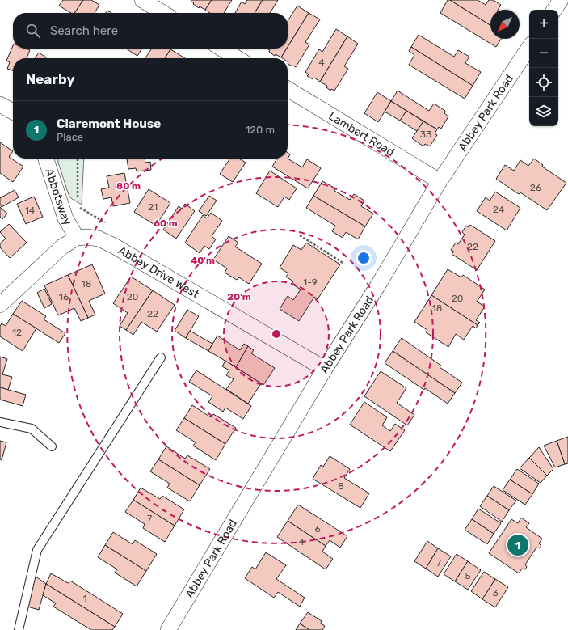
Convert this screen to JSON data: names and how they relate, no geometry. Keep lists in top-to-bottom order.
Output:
{
  "streets": {
    "street": [
      "Abbey Park Road",
      "Lambert Road",
      "Abbotsway",
      "Abbey Drive West"
    ]
  },
  "crossings": [
    ["Abbey Park Road", "Lambert Road"],
    ["Abbey Park Road", "Abbey Drive West"],
    ["Abbotsway", "Abbey Drive West"]
  ],
  "house_numbers": [
    "4",
    "33",
    "26",
    "21",
    "24",
    "14",
    "22",
    "1-9",
    "18",
    "16",
    "20",
    "20",
    "18",
    "22",
    "12",
    "8",
    "7",
    "6",
    "4",
    "7",
    "5",
    "3",
    "1"
  ],
  "north": "bottom left",
  "page": {
    "map_buttons": ["+", "−"],
    "search": "Search here",
    "heading": "Nearby",
    "list": [
      {
        "mark": "1",
        "name": "Claremont House",
        "note": "Place",
        "value": "120 m"
      }
    ],
    "pins": "1"
  },
  "rings": [
    "80 m",
    "60 m",
    "40 m",
    "20 m"
  ]
}
